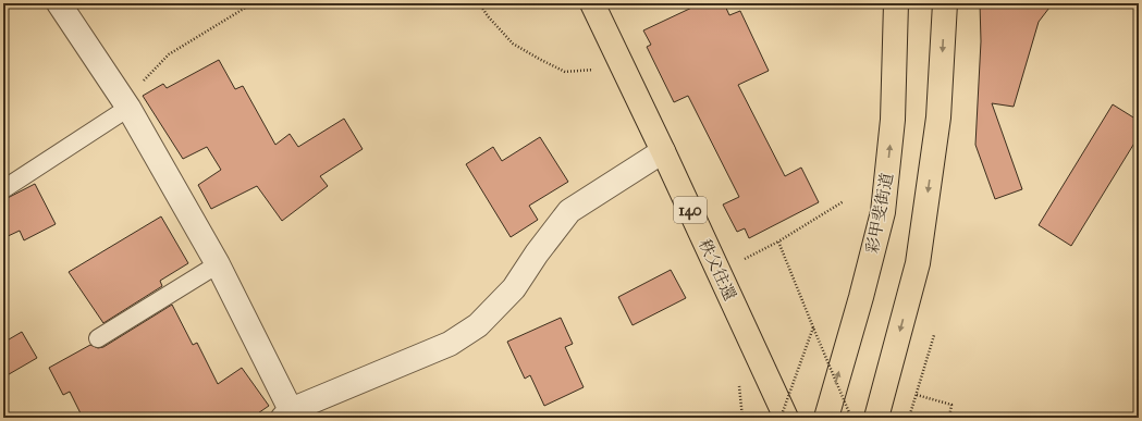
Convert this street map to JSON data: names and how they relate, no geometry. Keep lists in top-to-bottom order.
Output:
{
  "streets": {
    "highway": ["140", "彩甲斐街道", "秩父往還"]
  }
}
